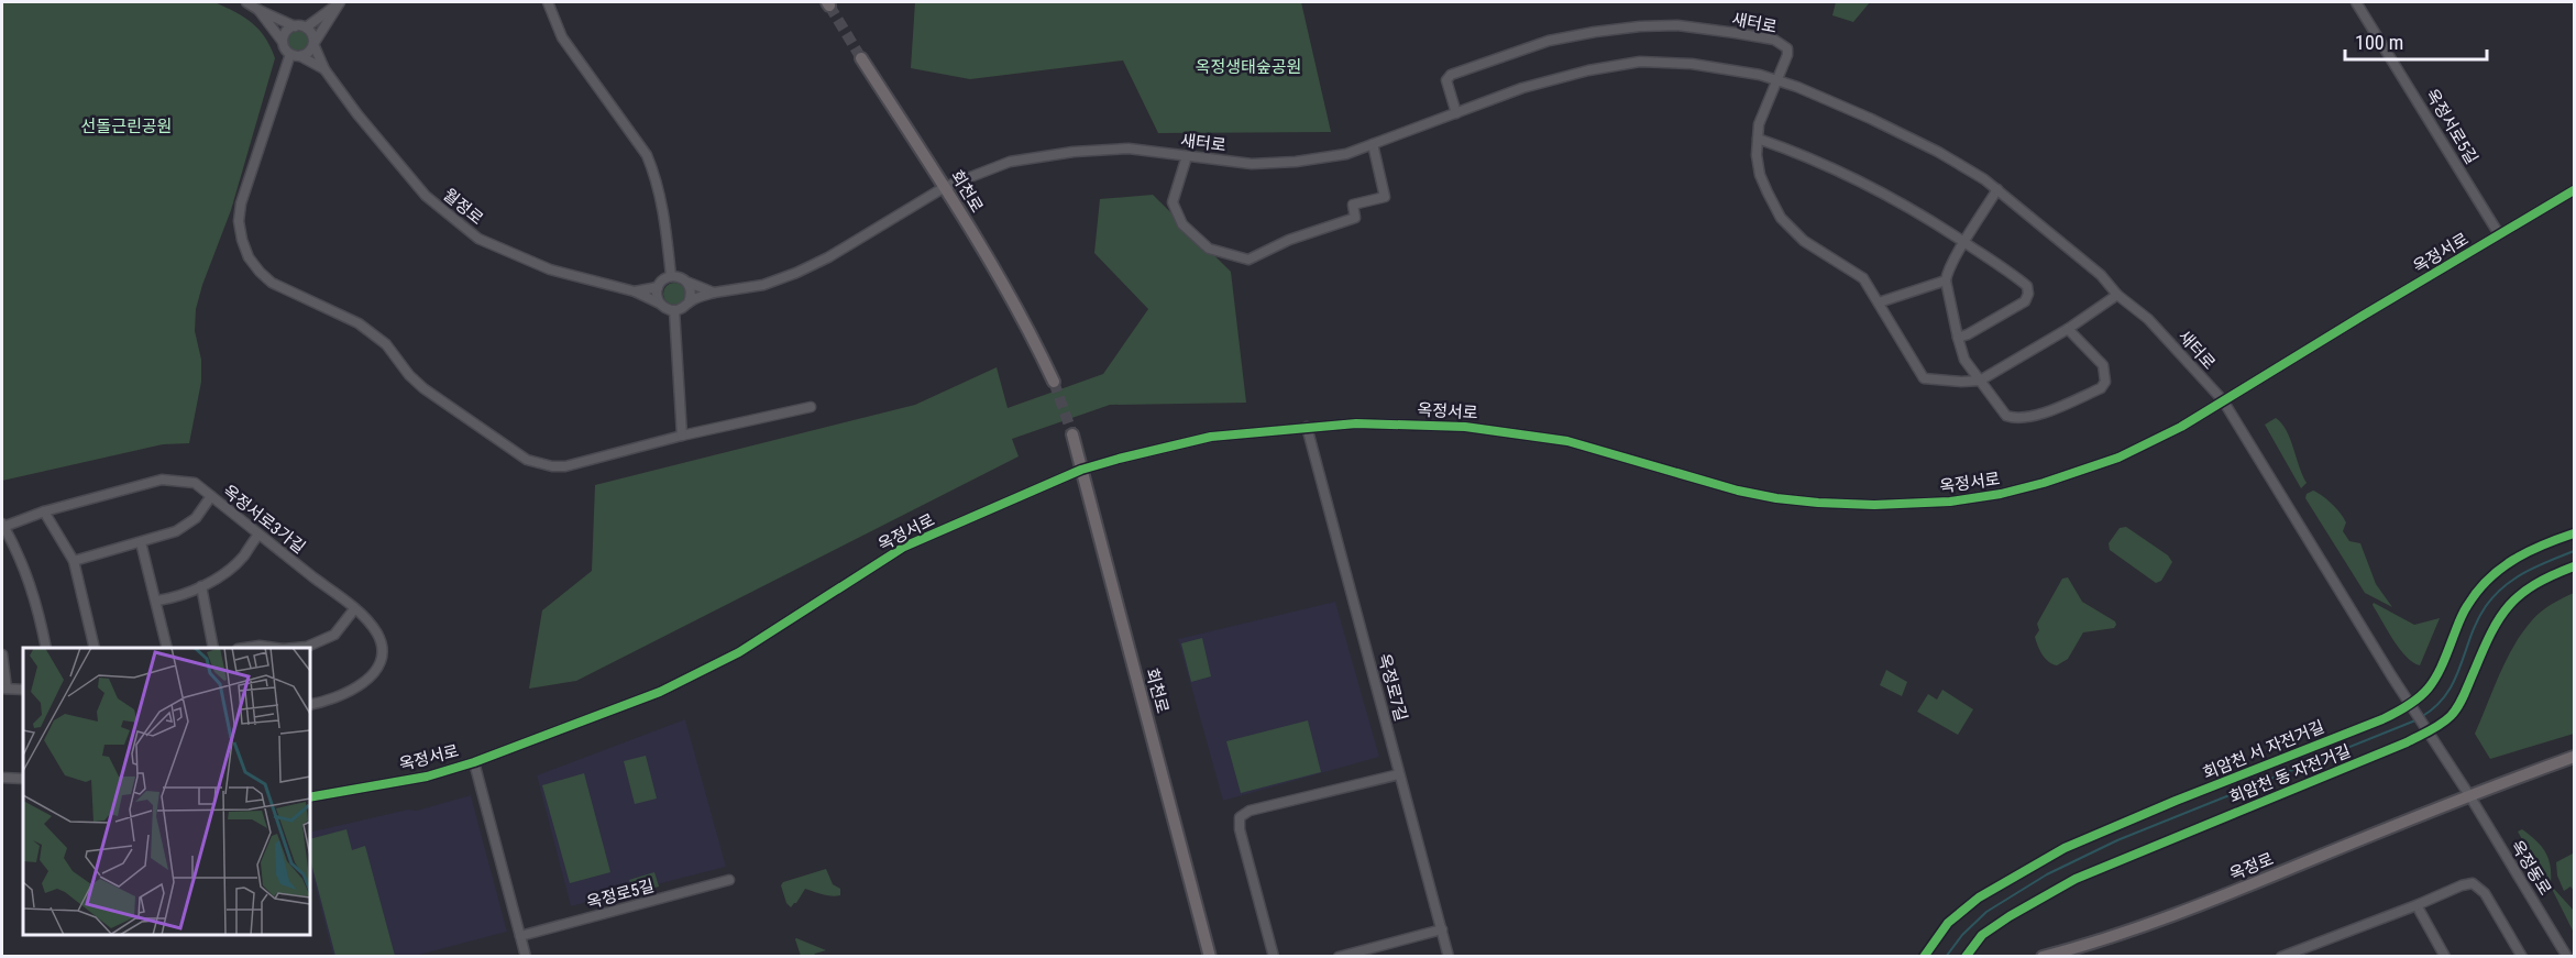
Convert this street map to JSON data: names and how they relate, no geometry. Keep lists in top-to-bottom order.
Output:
{
  "streets": {
    "main road": ["회천로", "옥정로"],
    "street": [
      "새터로",
      "옥정서로5길",
      "월정로",
      "옥정서로",
      "옥정서로3가길",
      "옥정로7길",
      "옥정동로",
      "옥정로5길"
    ],
    "cycle path": ["회암천 서 자전거길", "회암천 동 자전거길"]
  },
  "crossings": [
    ["새터로", "회천로"],
    ["새터로", "옥정서로"],
    ["옥정서로5길", "옥정서로"],
    ["회천로", "옥정서로"],
    ["옥정서로", "옥정로7길"],
    ["옥정로", "옥정동로"]
  ],
  "parks": ["옥정생태숲공원", "선돌근린공원"],
  "scale_bar": "100 m"
}
